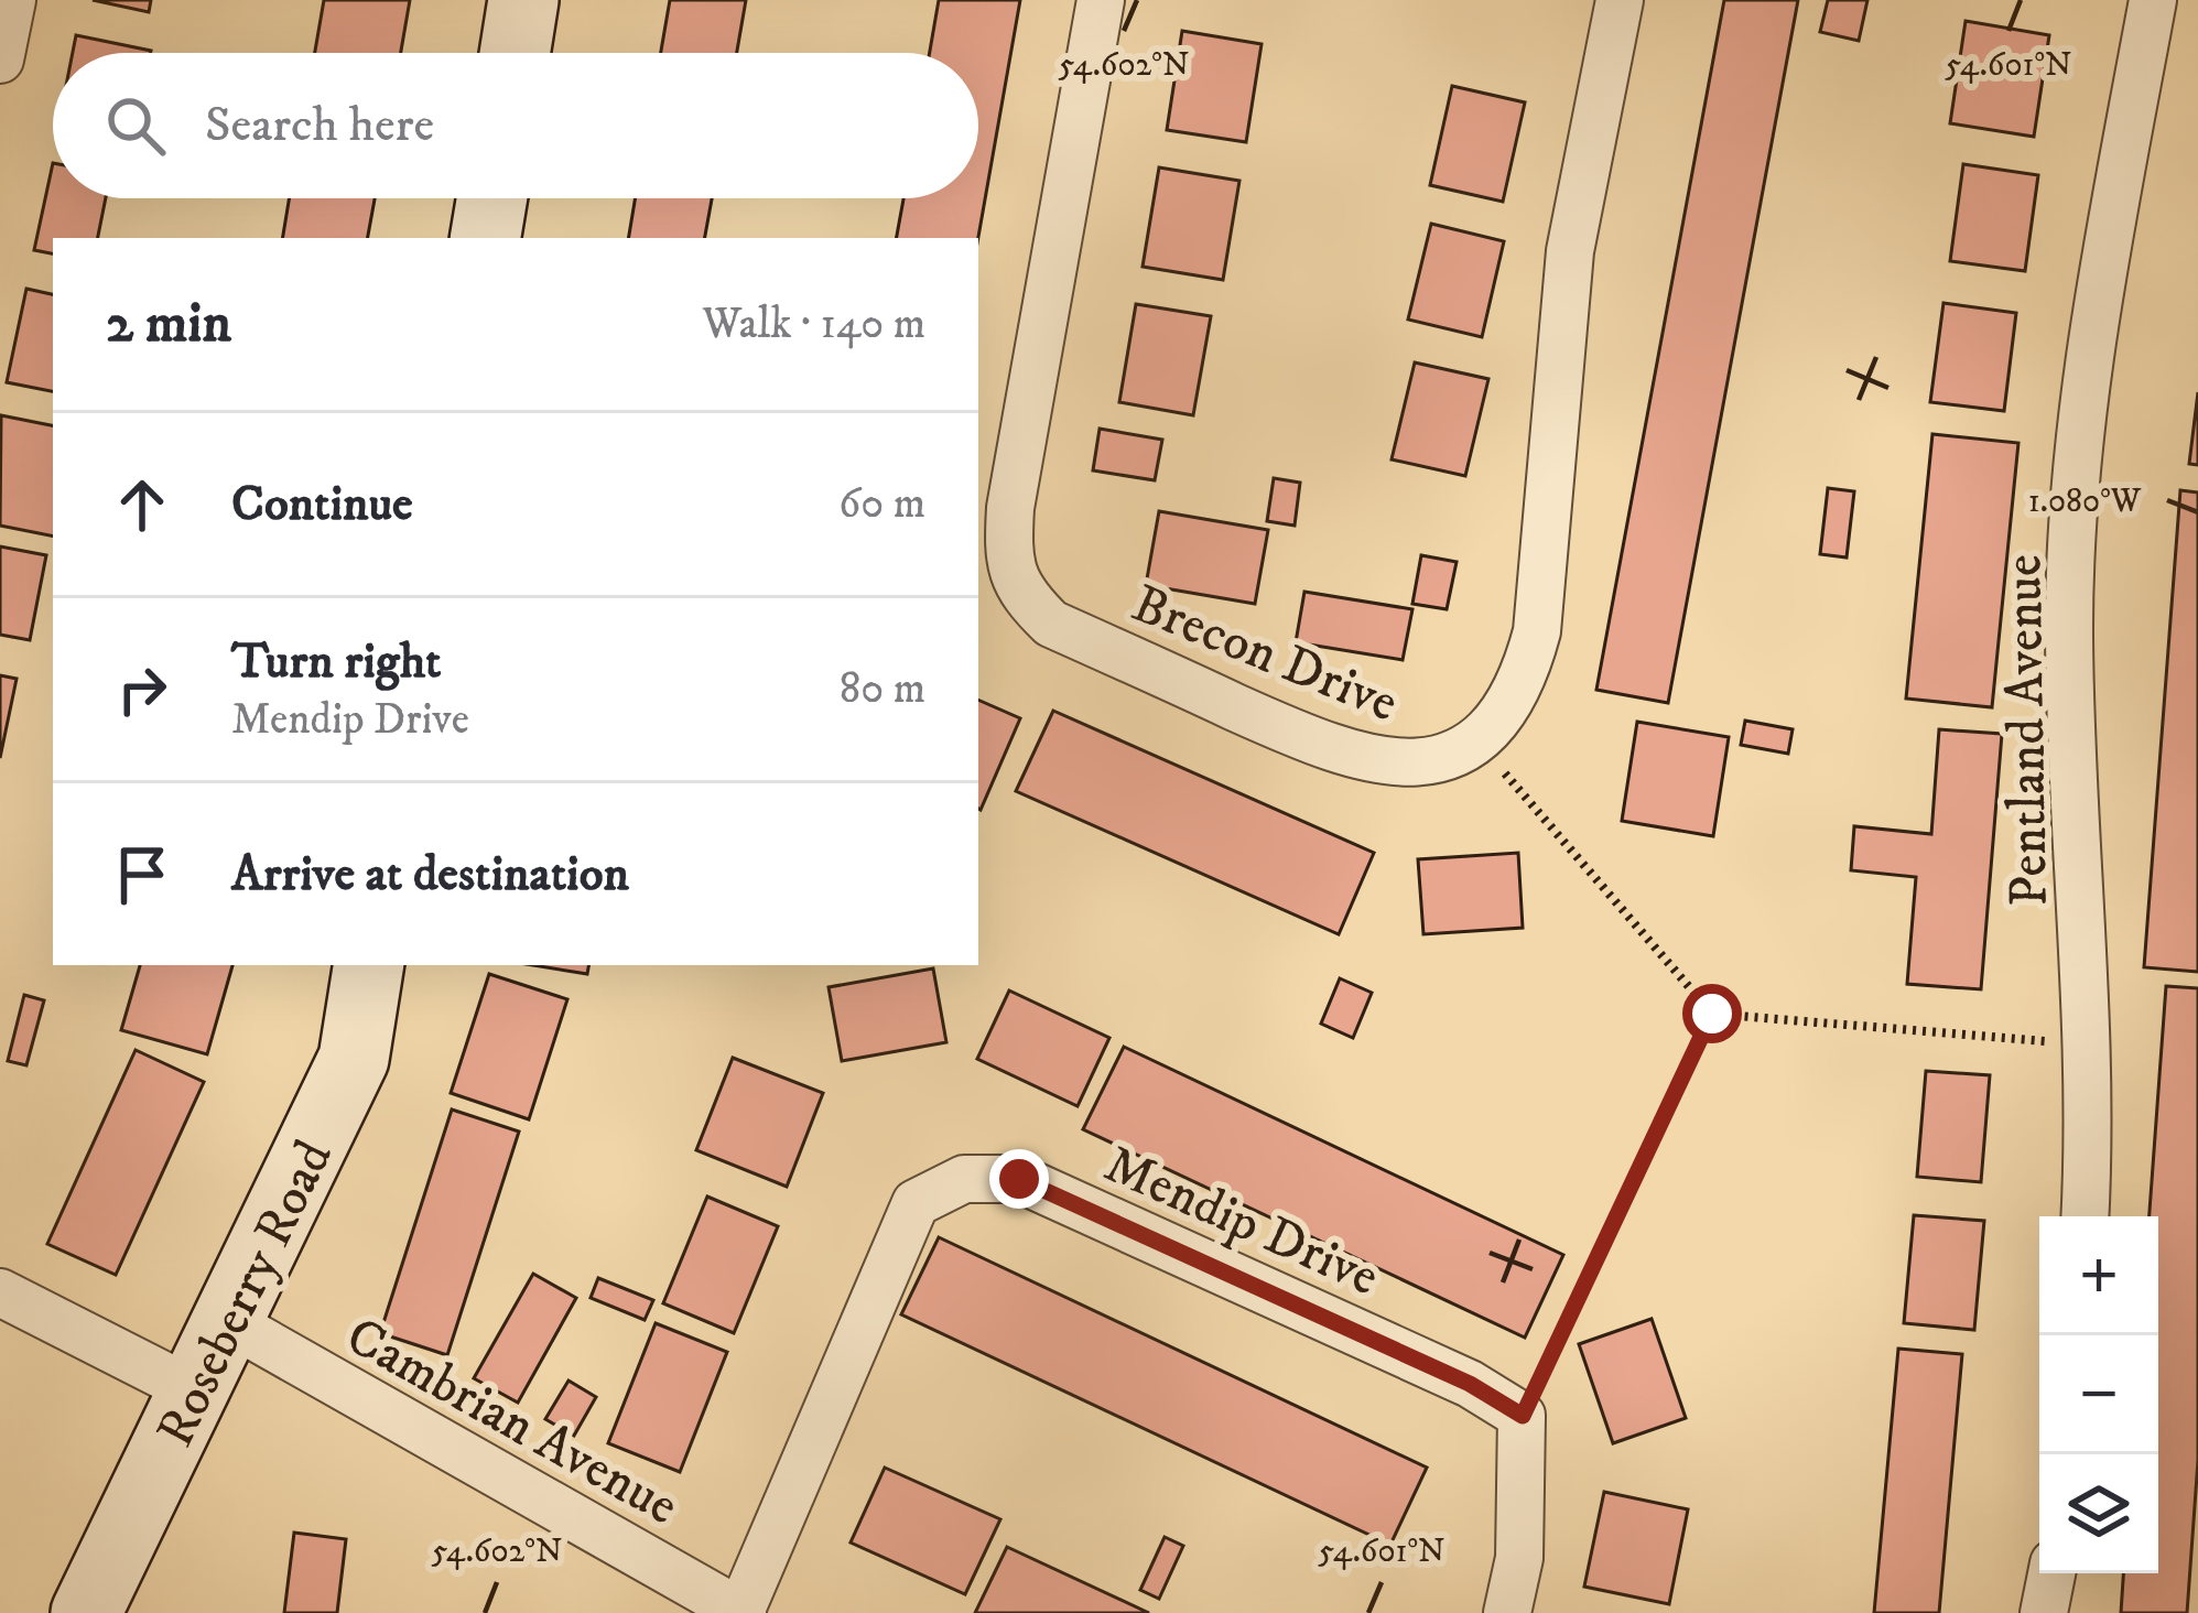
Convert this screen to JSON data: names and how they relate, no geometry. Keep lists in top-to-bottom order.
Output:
{
  "streets": {
    "street": [
      "Brecon Drive",
      "Pentland Avenue",
      "Mendip Drive",
      "Roseberry Road",
      "Cambrian Avenue"
    ]
  },
  "crossings": [
    ["Mendip Drive", "Cambrian Avenue"],
    ["Roseberry Road", "Cambrian Avenue"]
  ],
  "page": {
    "search": "Search here",
    "heading": ["2 min", "Walk · 140 m"],
    "list": [
      ["Continue", "60 m"],
      ["Turn right", "Mendip Drive", "80 m"],
      "Arrive at destination"
    ],
    "map_buttons": ["+", "−"]
  },
  "coordinates": ["54.602°N", "54.601°N", "1.080°W"]
}
